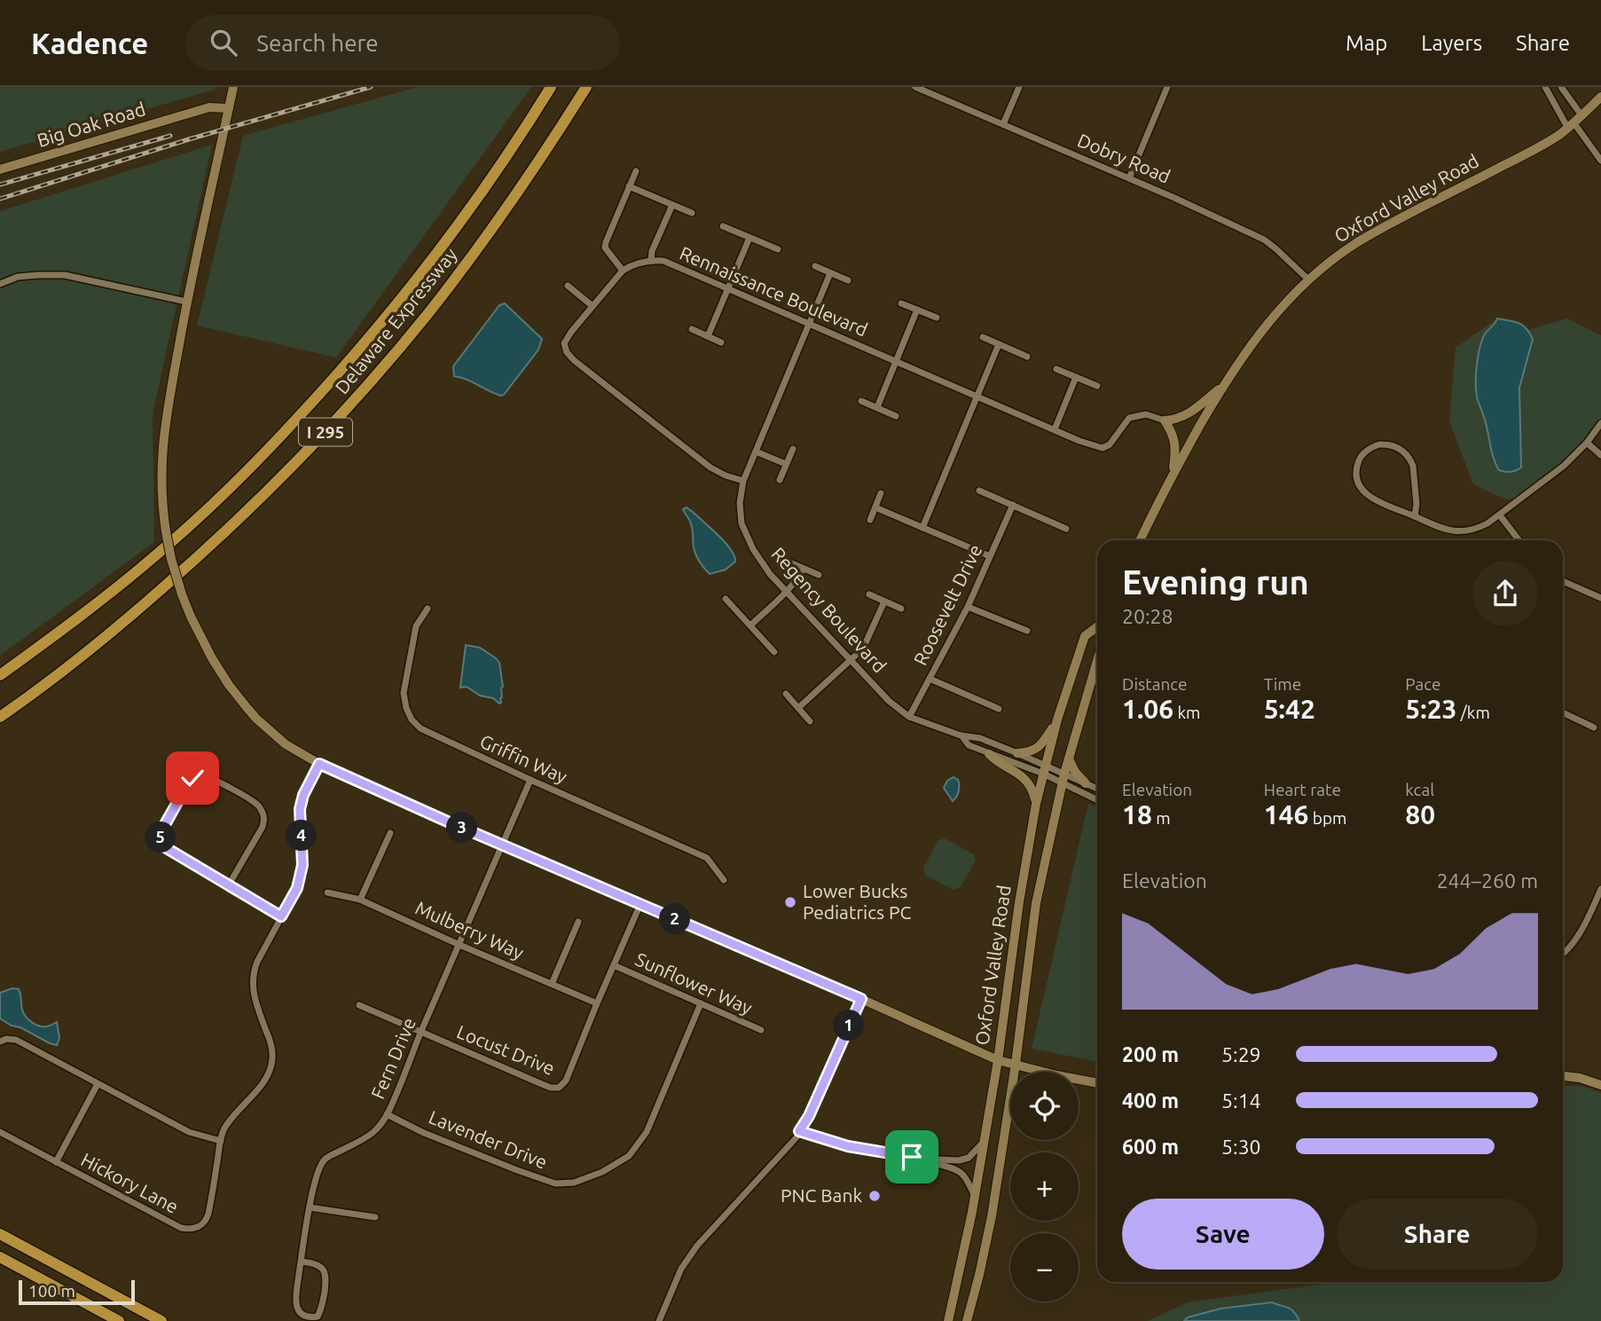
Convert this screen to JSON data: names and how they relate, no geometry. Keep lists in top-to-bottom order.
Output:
{
  "streets": {
    "highway": ["Delaware Expressway", "I 295"],
    "main road": ["Big Oak Road", "Oxford Valley Road"],
    "street": [
      "Dobry Road",
      "Rennaissance Boulevard",
      "Roosevelt Drive",
      "Regency Boulevard",
      "Griffin Way",
      "Mulberry Way",
      "Sunflower Way",
      "Locust Drive",
      "Fern Drive",
      "Lavender Drive",
      "Hickory Lane"
    ]
  },
  "crossings": [
    ["Dobry Road", "Oxford Valley Road"],
    ["Oxford Valley Road", "Regency Boulevard"],
    ["Rennaissance Boulevard", "Regency Boulevard"],
    ["Roosevelt Drive", "Regency Boulevard"],
    ["Griffin Way", "Fern Drive"],
    ["Mulberry Way", "Locust Drive"],
    ["Mulberry Way", "Fern Drive"],
    ["Sunflower Way", "Locust Drive"],
    ["Sunflower Way", "Lavender Drive"],
    ["Locust Drive", "Fern Drive"],
    ["Fern Drive", "Lavender Drive"]
  ],
  "places": ["Lower Bucks Pediatrics PC", "PNC Bank"],
  "scale_bar": "100 m",
  "page": {
    "header": "Kadence",
    "search": "Search here",
    "nav": ["Map", "Layers", "Share"],
    "heading": ["Evening run", "20:28"],
    "stats": [
      ["Distance", "1.06 km"],
      ["Time", "5:42"],
      ["Pace", "5:23 /km"],
      ["Elevation", "18 m"],
      ["Heart rate", "146 bpm"],
      ["kcal", "80"]
    ],
    "pins": [
      "3",
      "4",
      "5",
      "2",
      "1"
    ],
    "chart": ["Elevation", "244–260 m"],
    "list": [
      {
        "name": "200 m",
        "note": "5:29"
      },
      {
        "name": "400 m",
        "note": "5:14"
      },
      {
        "name": "600 m",
        "note": "5:30"
      }
    ],
    "map_buttons": ["+", "−"],
    "buttons": ["Save", "Share"],
    "scale": "100 m"
  }
}
